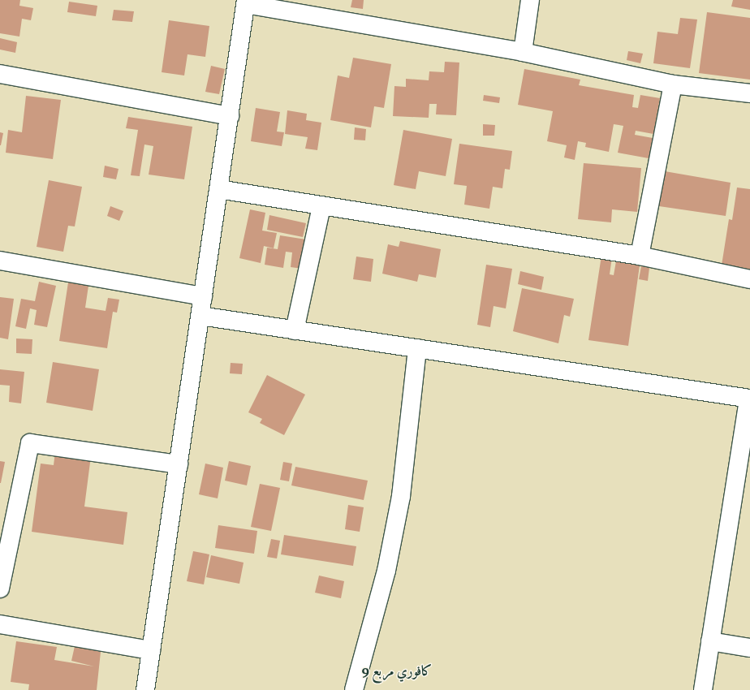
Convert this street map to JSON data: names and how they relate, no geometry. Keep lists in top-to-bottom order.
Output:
{
  "districts": ["كافوري مربع 9"]
}
